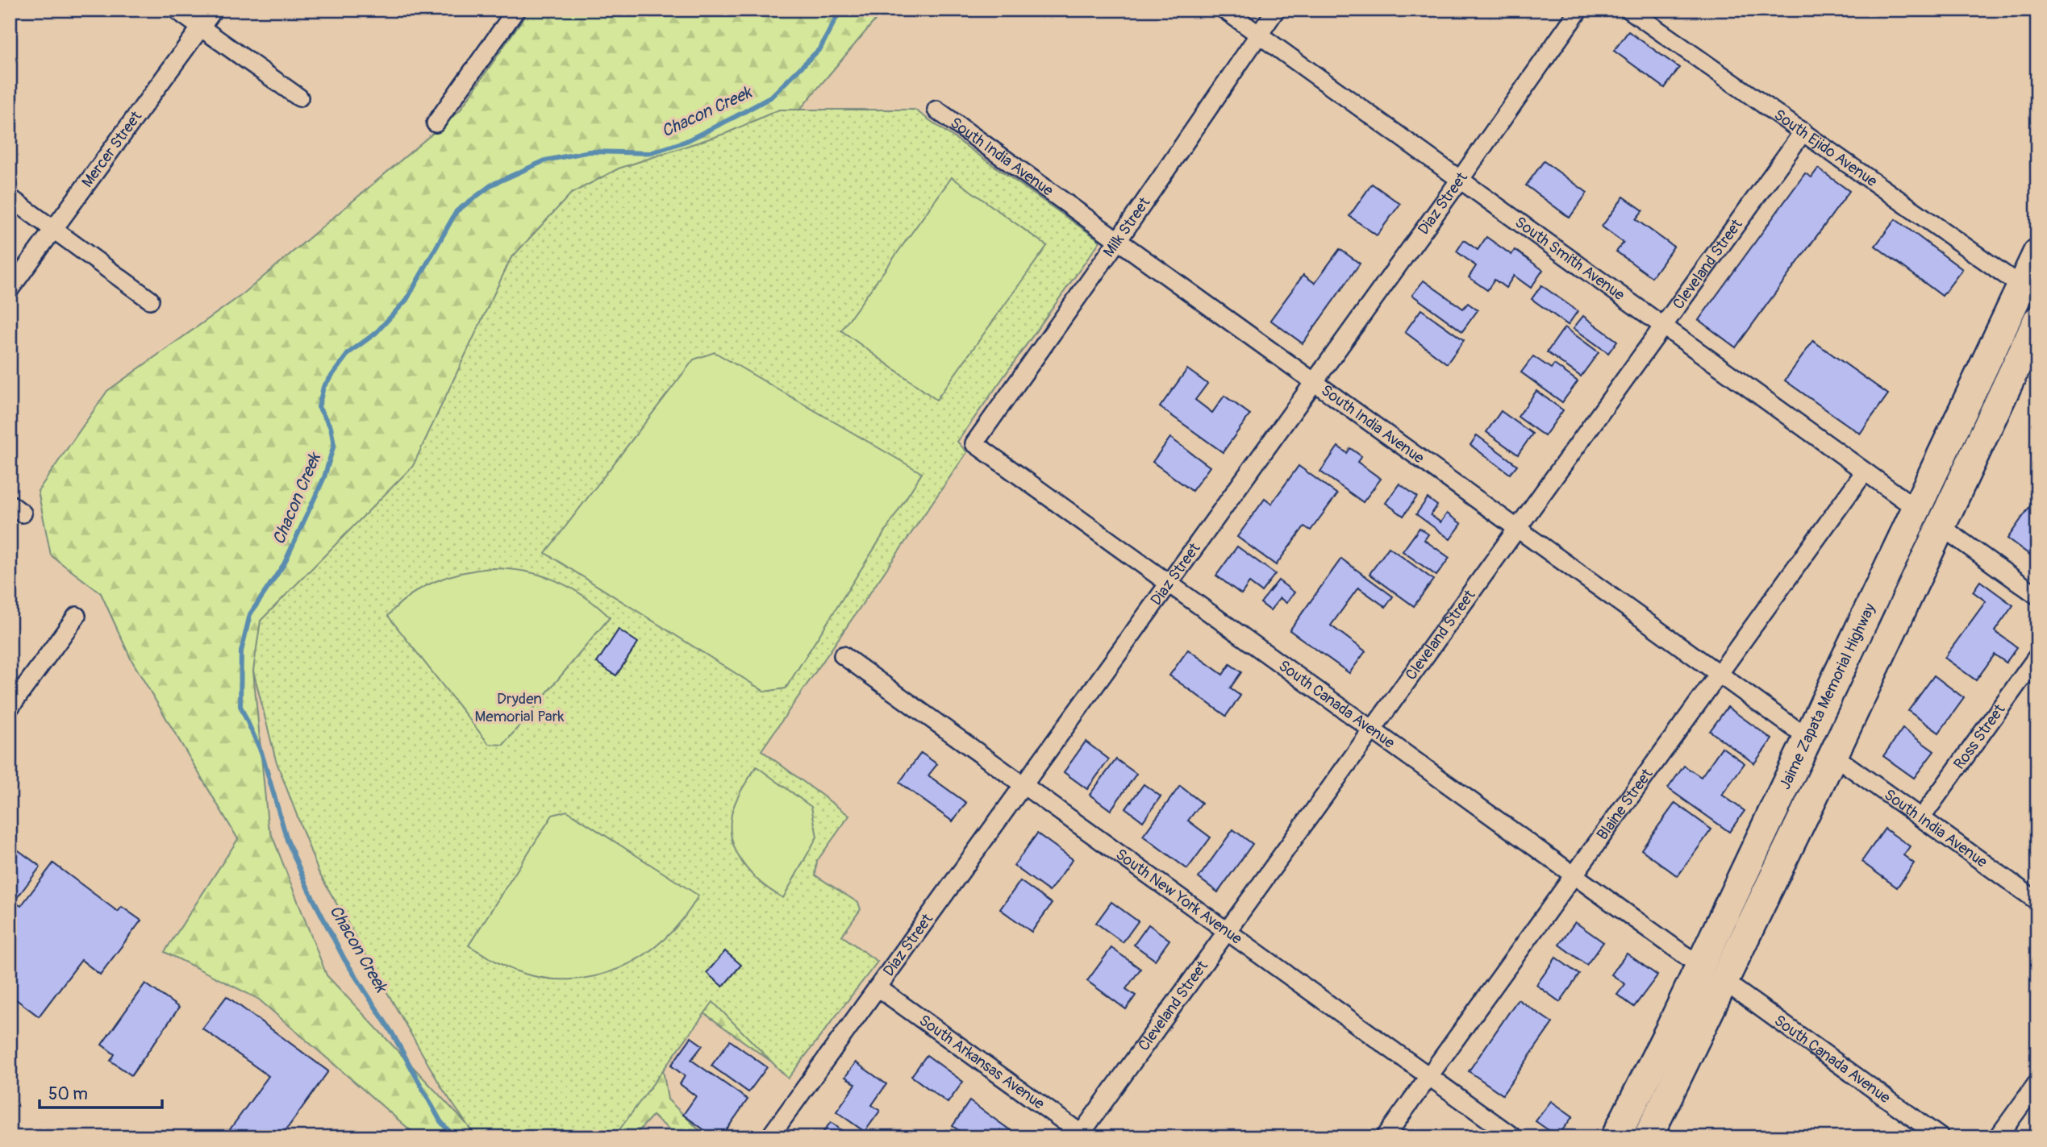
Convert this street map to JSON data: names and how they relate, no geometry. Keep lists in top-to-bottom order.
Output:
{
  "streets": {
    "main road": ["Jaime Zapata Memorial Highway"],
    "street": [
      "South Ejido Avenue",
      "Mercer Street",
      "South India Avenue",
      "Diaz Street",
      "Milk Street",
      "South Smith Avenue",
      "Cleveland Street",
      "South Canada Avenue",
      "Ross Street",
      "Blaine Street",
      "South New York Avenue",
      "South Arkansas Avenue"
    ]
  },
  "crossings": [
    ["South Ejido Avenue", "Cleveland Street"],
    ["South Ejido Avenue", "Jaime Zapata Memorial Highway"],
    ["South India Avenue", "Diaz Street"],
    ["South India Avenue", "Milk Street"],
    ["South India Avenue", "Cleveland Street"],
    ["South India Avenue", "Jaime Zapata Memorial Highway"],
    ["South India Avenue", "Ross Street"],
    ["South India Avenue", "Blaine Street"],
    ["Diaz Street", "South Smith Avenue"],
    ["Diaz Street", "South Canada Avenue"],
    ["Diaz Street", "South New York Avenue"],
    ["Diaz Street", "South Arkansas Avenue"],
    ["Milk Street", "South Smith Avenue"],
    ["Milk Street", "South Canada Avenue"],
    ["South Smith Avenue", "Cleveland Street"],
    ["South Smith Avenue", "Jaime Zapata Memorial Highway"],
    ["South Smith Avenue", "Blaine Street"],
    ["Cleveland Street", "South Canada Avenue"],
    ["Cleveland Street", "South New York Avenue"],
    ["Cleveland Street", "South Arkansas Avenue"],
    ["Jaime Zapata Memorial Highway", "South Canada Avenue"],
    ["South Canada Avenue", "Blaine Street"],
    ["Blaine Street", "South New York Avenue"]
  ],
  "water": ["Chacon Creek"],
  "parks": ["Dryden Memorial Park"],
  "scale_bar": "50 m"
}
